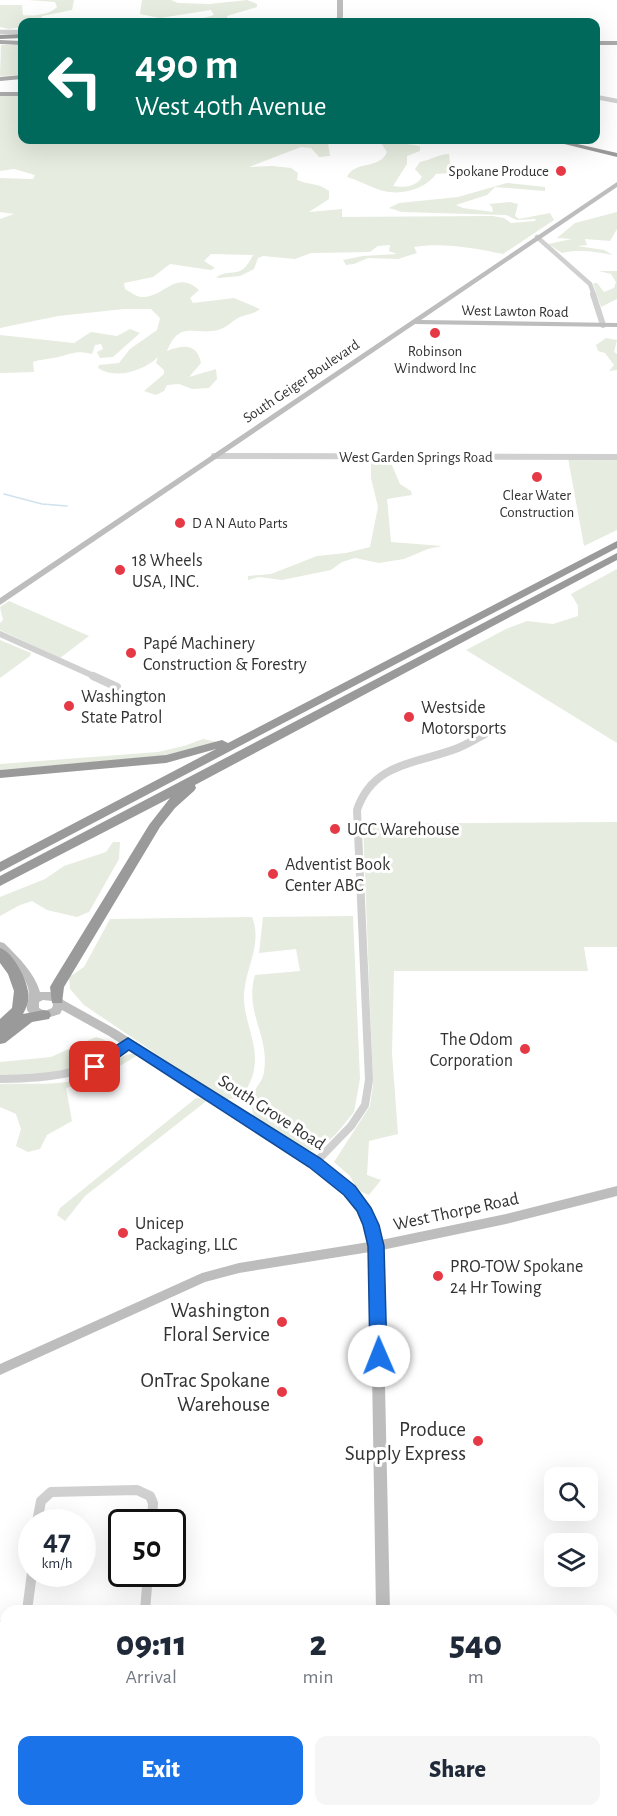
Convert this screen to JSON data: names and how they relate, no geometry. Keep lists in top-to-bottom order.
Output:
{
  "streets": {
    "street": [
      "West Lawton Road",
      "South Geiger Boulevard",
      "West Garden Springs Road",
      "South Grove Road",
      "West Thorpe Road"
    ]
  },
  "crossings": [
    ["West Lawton Road", "South Geiger Boulevard"],
    ["South Geiger Boulevard", "West Garden Springs Road"],
    ["South Grove Road", "West Thorpe Road"]
  ],
  "places": [
    "Spokane Produce",
    "Robinson Windword Inc",
    "Clear Water Construction",
    "D A N Auto Parts",
    "18 Wheels USA, INC.",
    "Papé Machinery Construction & Forestry",
    "Washington State Patrol",
    "Westside Motorsports",
    "UCC Warehouse",
    "Adventist Book Center ABC",
    "The Odom Corporation",
    "Unicep Packaging, LLC",
    "PRO-TOW Spokane 24 Hr Towing",
    "Washington Floral Service",
    "OnTrac Spokane Warehouse",
    "Produce Supply Express"
  ],
  "page": {
    "turn": ["490 m", "West 40th Avenue"],
    "speed": "47 km/h",
    "limit": "50",
    "eta": [
      "09:11",
      "Arrival",
      "2",
      "min",
      "540",
      "m"
    ],
    "buttons": ["Exit", "Share"]
  }
}
